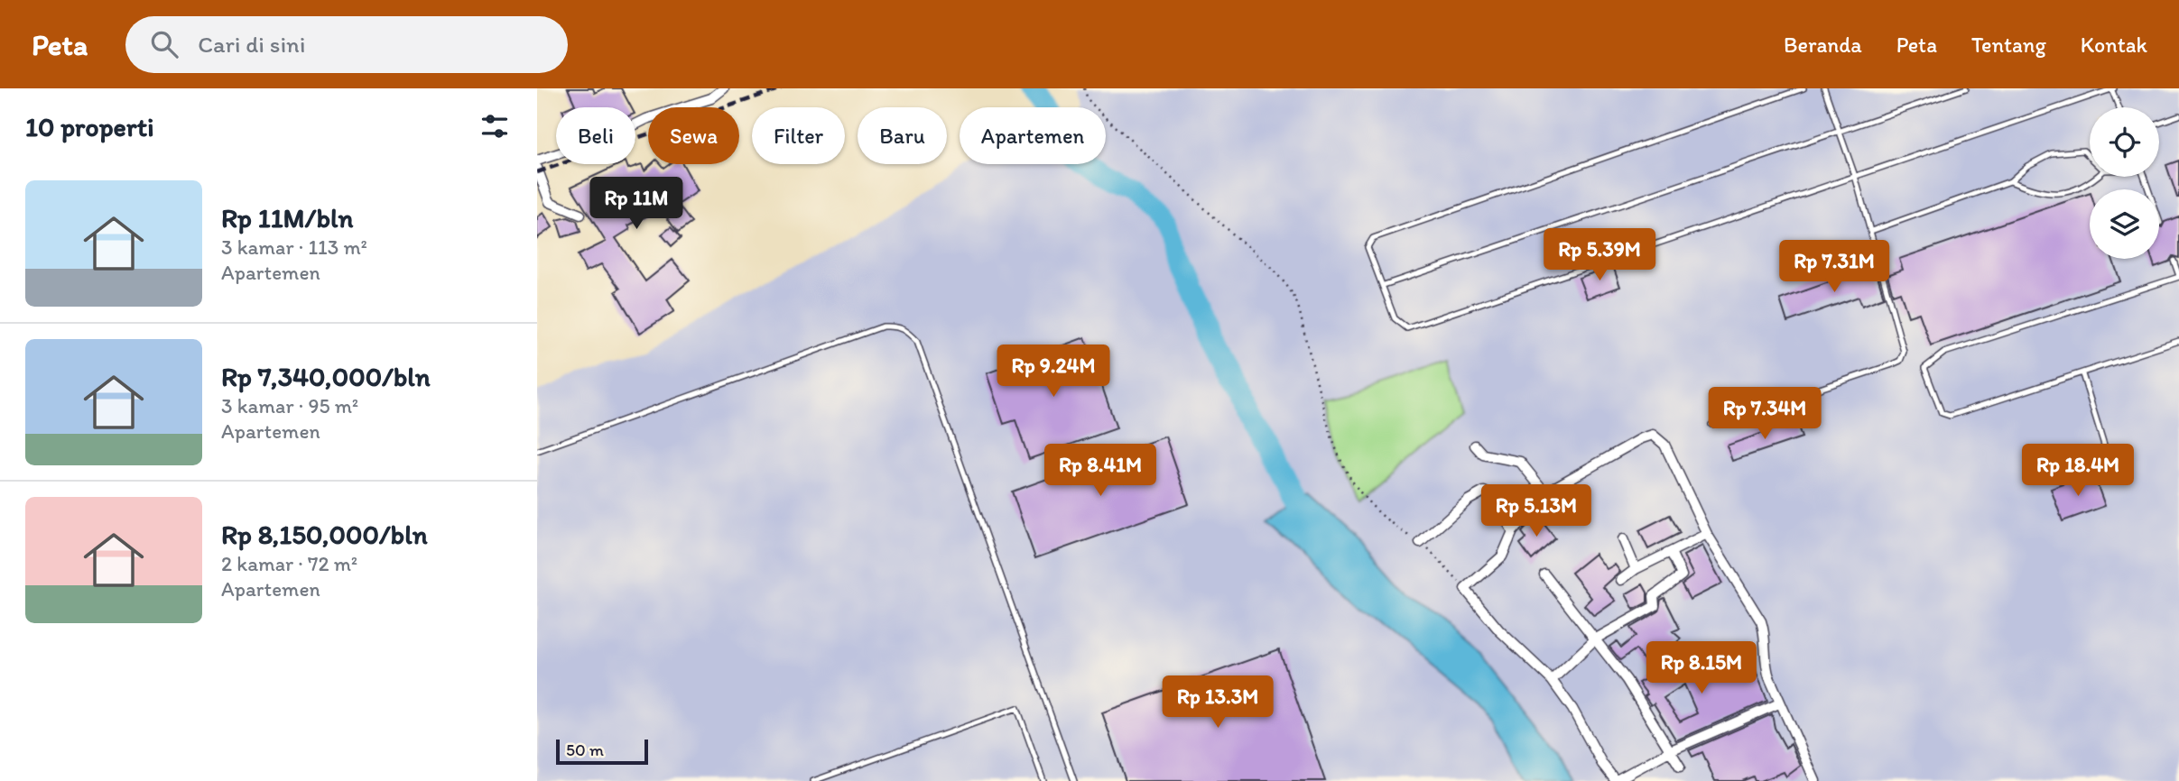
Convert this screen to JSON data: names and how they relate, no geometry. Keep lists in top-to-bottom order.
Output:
{
  "scale_bar": "50 m",
  "page": {
    "header": "Peta",
    "search": "Cari di sini",
    "nav": [
      "Beranda",
      "Peta",
      "Tentang",
      "Kontak"
    ],
    "heading": "10 properti",
    "chip": [
      "Beli",
      "Sewa",
      "Filter",
      "Baru",
      "Apartemen"
    ],
    "list": [
      {
        "name": "Rp 11M/bln",
        "note": "3 kamar · 113 m² · Apartemen"
      },
      {
        "name": "Rp 7,340,000/bln",
        "note": "3 kamar · 95 m² · Apartemen"
      },
      {
        "name": "Rp 8,150,000/bln",
        "note": "2 kamar · 72 m² · Apartemen"
      }
    ],
    "price": [
      "Rp 11M",
      "Rp 5.39M",
      "Rp 7.31M",
      "Rp 9.24M",
      "Rp 7.34M",
      "Rp 8.41M",
      "Rp 18.4M",
      "Rp 5.13M",
      "Rp 8.15M",
      "Rp 13.3M"
    ],
    "scale": "50 m"
  }
}
